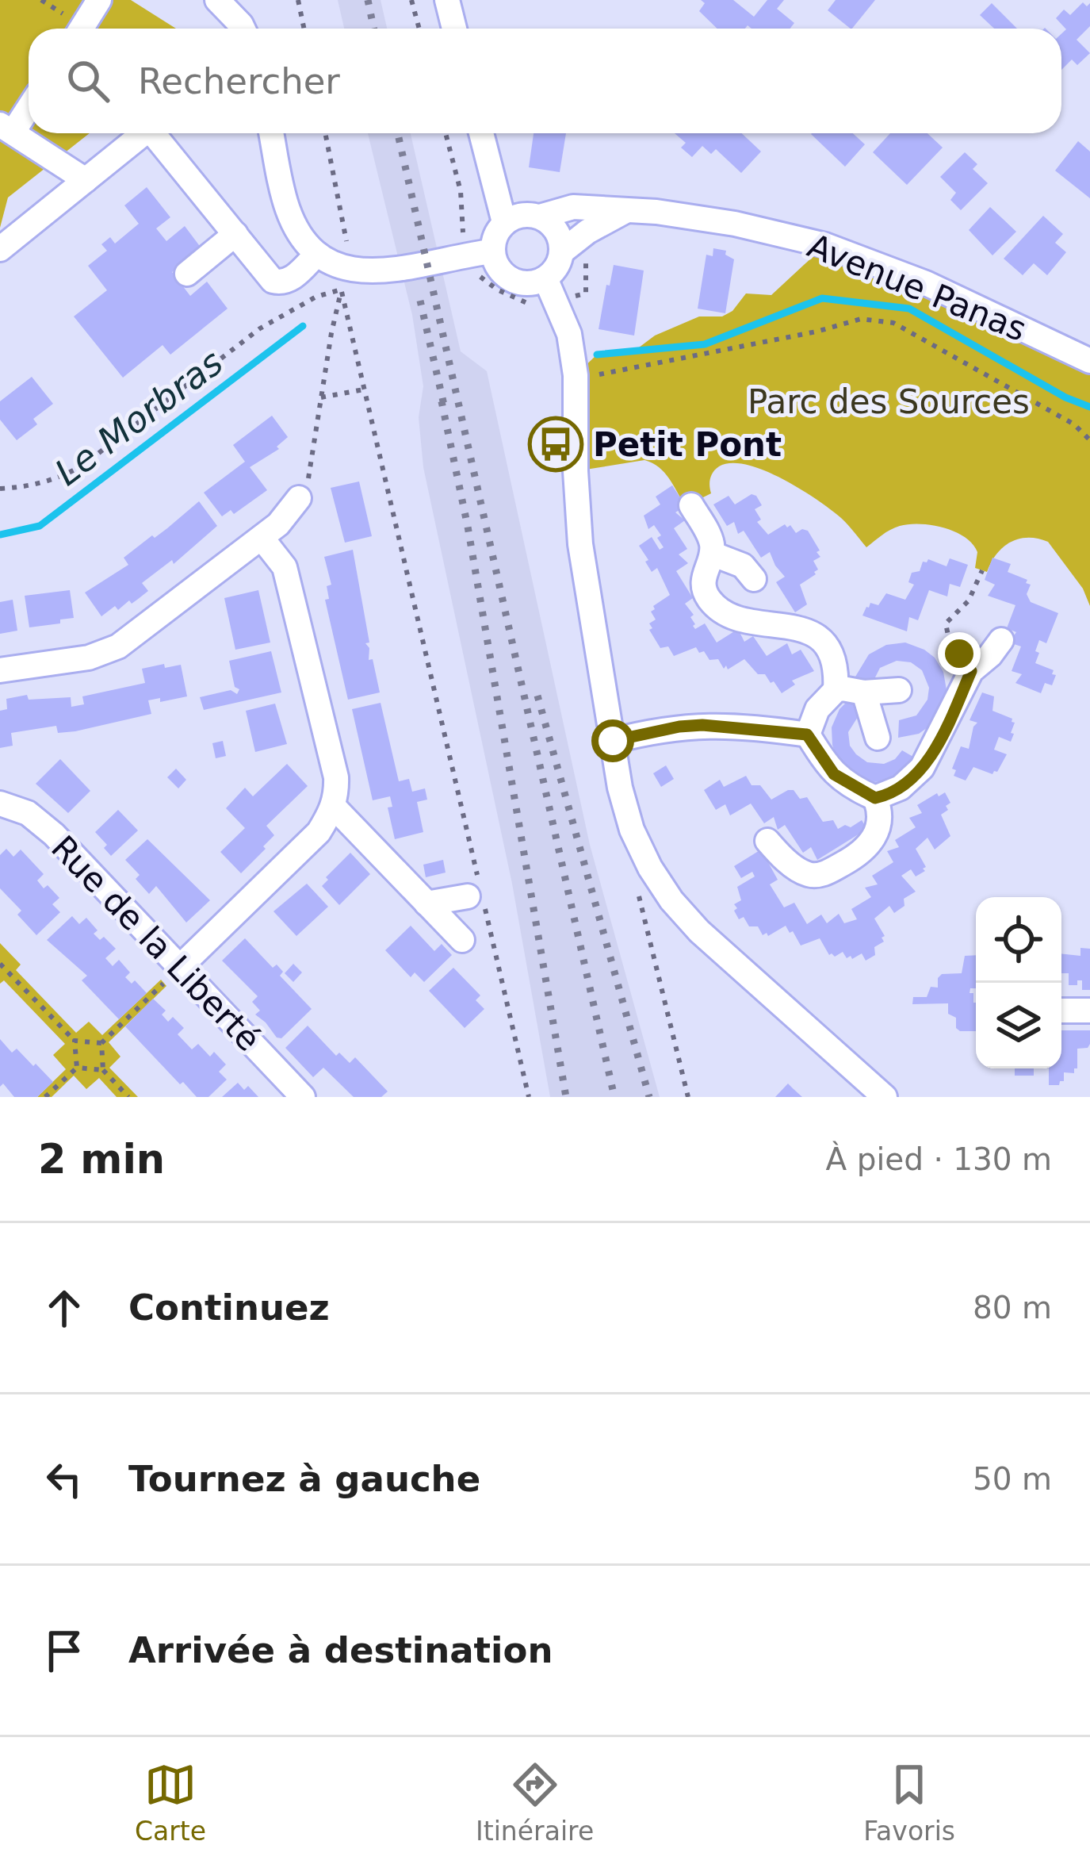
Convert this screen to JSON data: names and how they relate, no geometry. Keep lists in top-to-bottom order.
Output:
{
  "streets": {
    "street": ["Avenue Panas", "Rue de la Liberté"]
  },
  "water": ["Le Morbras"],
  "parks": ["Parc des Sources"],
  "places": {
    "bus stop": ["Petit Pont"]
  },
  "page": {
    "search": "Rechercher",
    "heading": ["2 min", "À pied · 130 m"],
    "list": [
      ["Continuez", "80 m"],
      ["Tournez à gauche", "50 m"],
      "Arrivée à destination"
    ],
    "nav": ["Carte", "Itinéraire", "Favoris"]
  }
}
